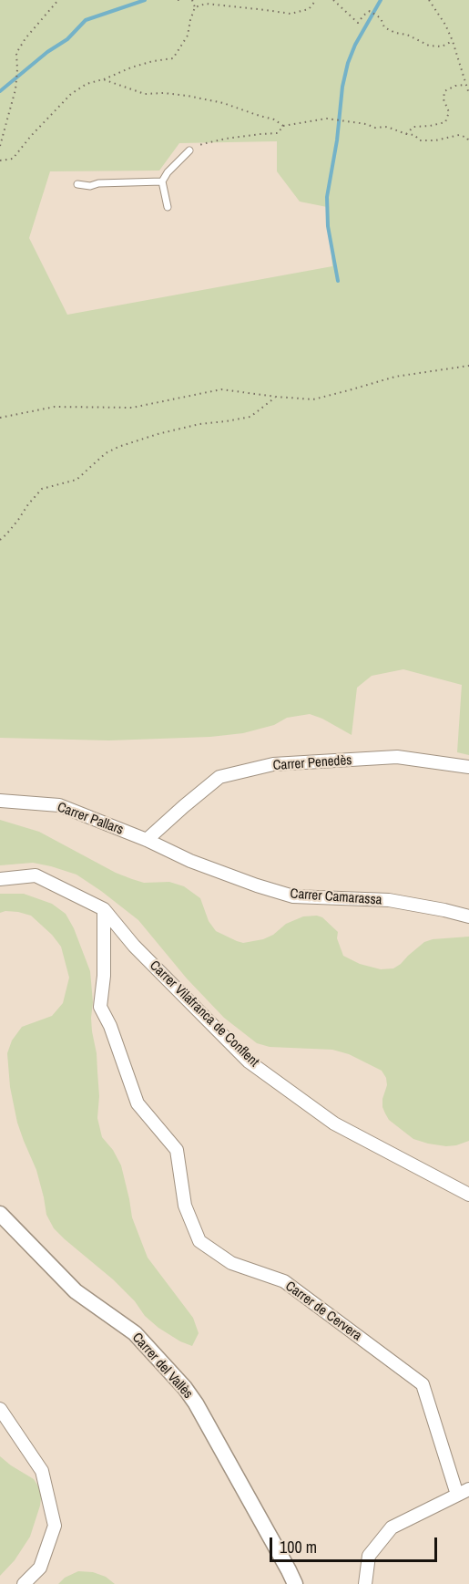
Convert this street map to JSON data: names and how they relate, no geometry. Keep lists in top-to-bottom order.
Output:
{
  "streets": {
    "street": [
      "Carrer Penedès",
      "Carrer Pallars",
      "Carrer Camarassa",
      "Carrer Vilafranca de Conflent",
      "Carrer de Cervera",
      "Carrer del Vallès"
    ]
  },
  "crossings": [
    ["Carrer Penedès", "Carrer Pallars"],
    ["Carrer Penedès", "Carrer Camarassa"],
    ["Carrer Pallars", "Carrer Camarassa"],
    ["Carrer Vilafranca de Conflent", "Carrer de Cervera"]
  ],
  "scale_bar": "100 m"
}
